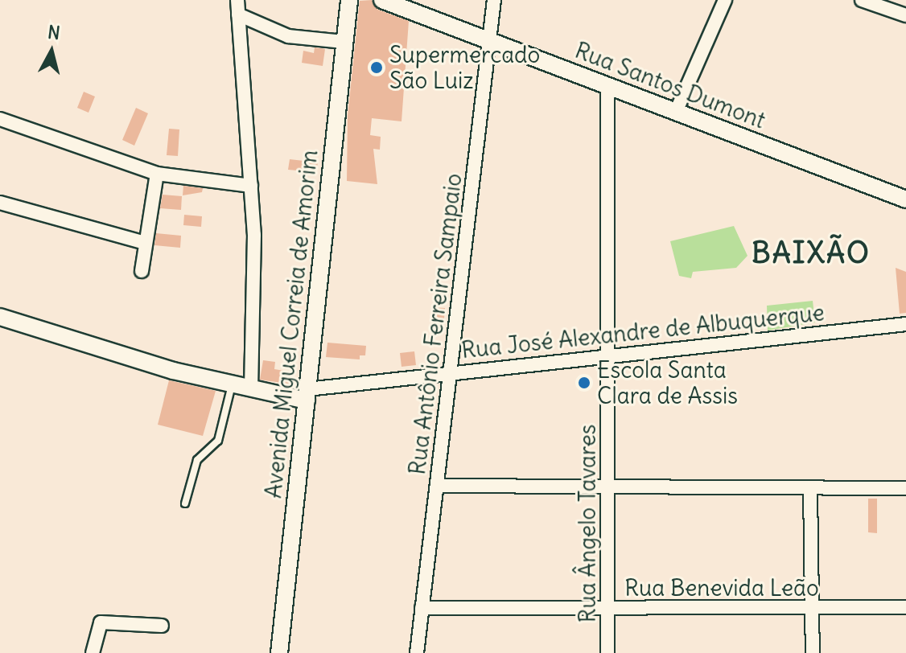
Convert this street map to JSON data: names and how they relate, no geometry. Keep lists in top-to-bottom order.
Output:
{
  "streets": {
    "street": [
      "Rua Santos Dumont",
      "Avenida Miguel Correia de Amorim",
      "Rua Antônio Ferreira Sampaio",
      "Rua José Alexandre de Albuquerque",
      "Rua Ângelo Tavares",
      "Rua Benevida Leão"
    ]
  },
  "crossings": [
    ["Rua Santos Dumont", "Rua Antônio Ferreira Sampaio"],
    ["Rua Santos Dumont", "Rua Ângelo Tavares"],
    ["Avenida Miguel Correia de Amorim", "Rua José Alexandre de Albuquerque"],
    ["Rua Antônio Ferreira Sampaio", "Rua José Alexandre de Albuquerque"],
    ["Rua Antônio Ferreira Sampaio", "Rua Benevida Leão"],
    ["Rua José Alexandre de Albuquerque", "Rua Ângelo Tavares"],
    ["Rua Ângelo Tavares", "Rua Benevida Leão"]
  ],
  "districts": ["BAIXÃO"],
  "places": ["Supermercado São Luiz", "Escola Santa Clara de Assis"],
  "north": "top"
}
